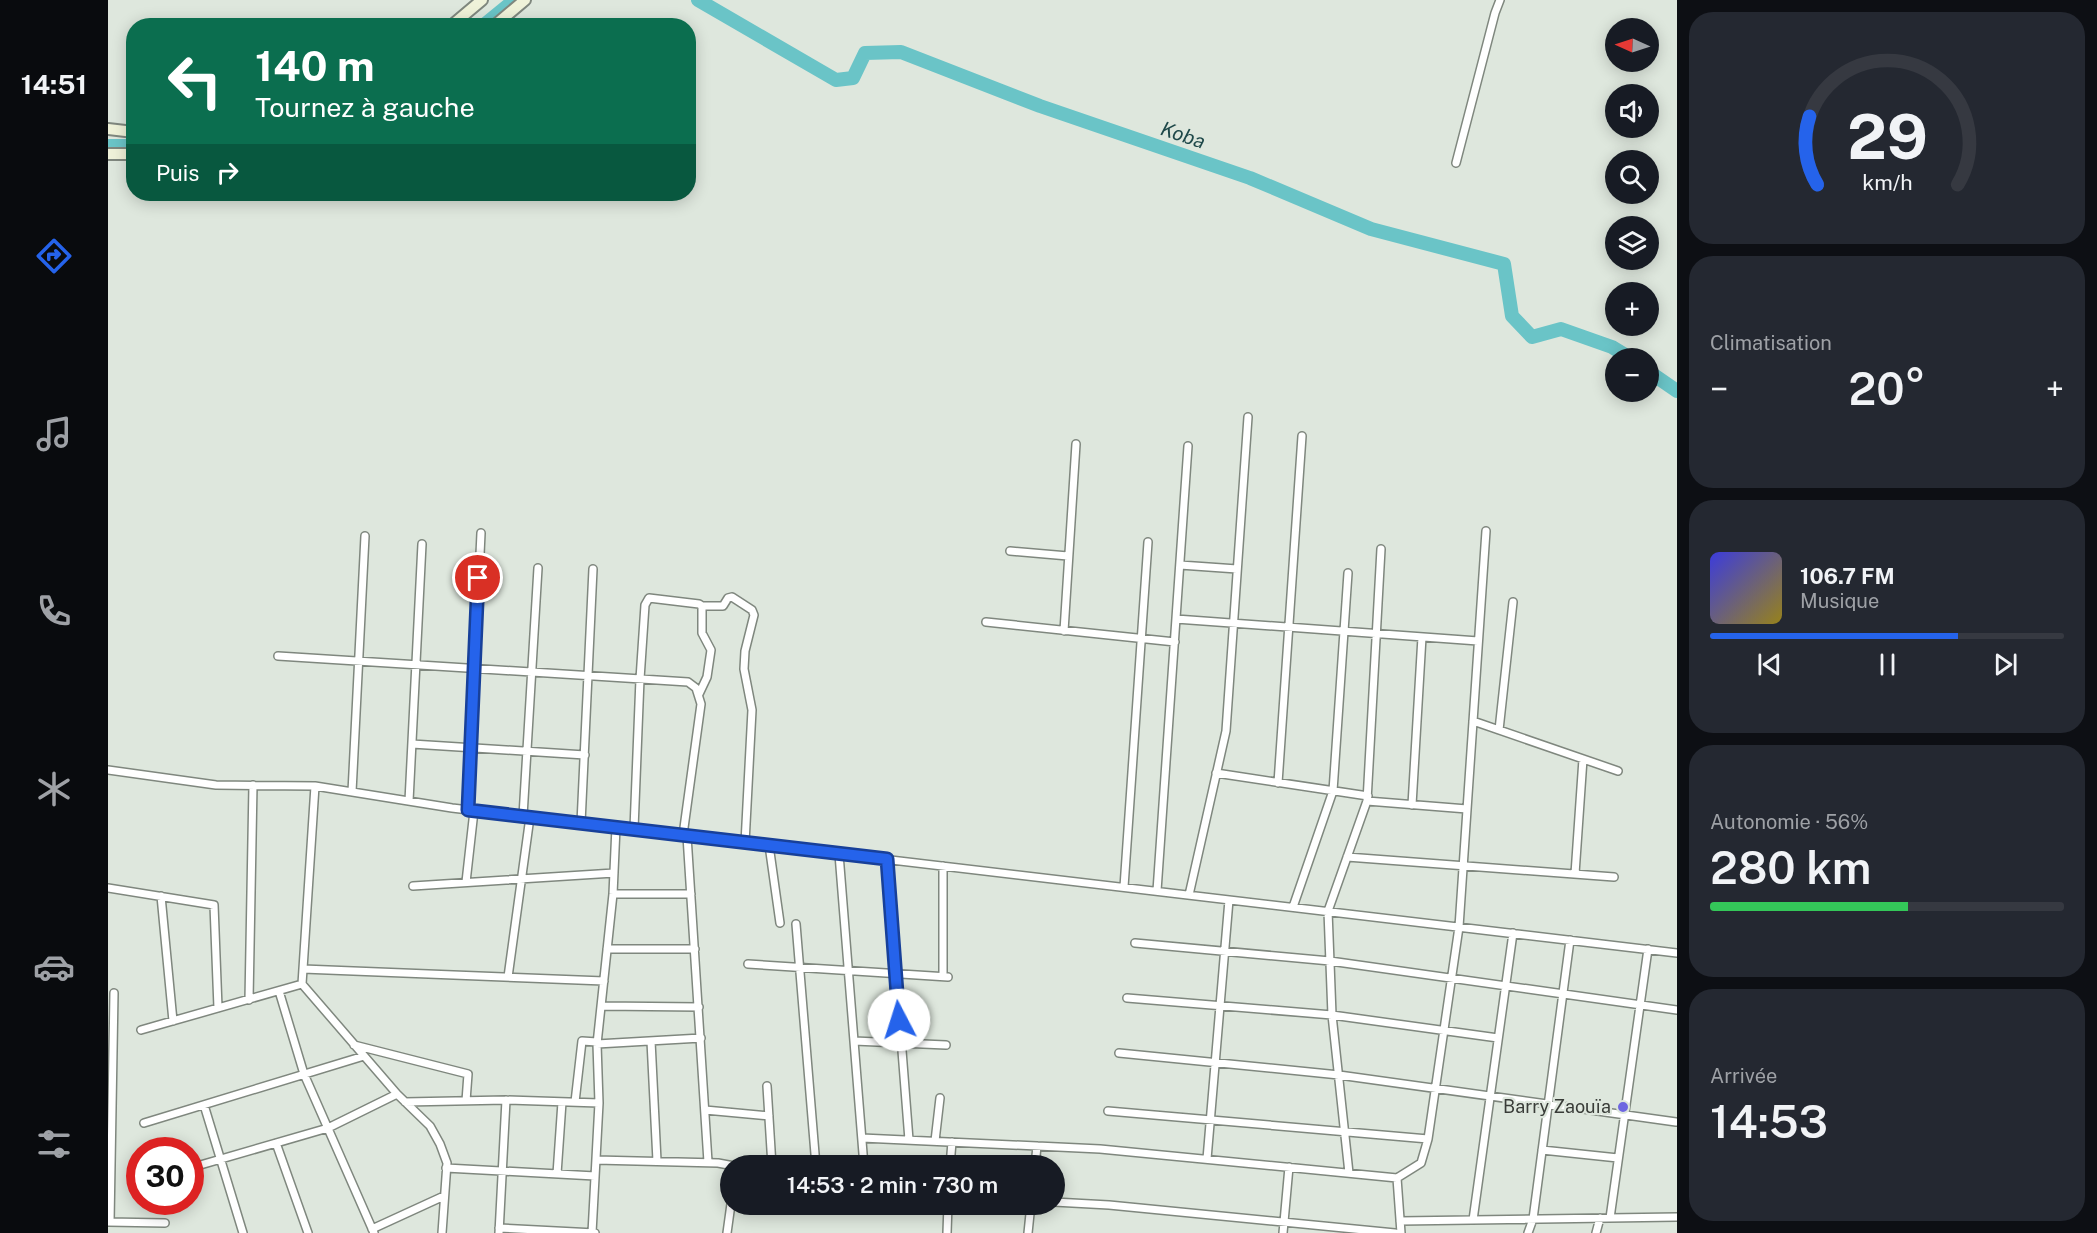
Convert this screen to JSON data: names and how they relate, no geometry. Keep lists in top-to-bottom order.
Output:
{
  "water": ["Koba"],
  "places": ["Barry Zaouïa"],
  "north": "left",
  "page": {
    "tabs": "14:51",
    "map_buttons": ["+", "−"],
    "turn": ["140 m", "Tournez à gauche"],
    "then": "Puis",
    "tile": [
      "Climatisation",
      ["Autonomie · 56%", "280 km"],
      ["Arrivée", "14:53"]
    ],
    "heat": ["−", "20°", "+"],
    "song": ["106.7 FM", "Musique"],
    "limit": "30",
    "trip": "14:53 · 2 min · 730 m",
    "gauge": ["29", "km/h"]
  }
}
